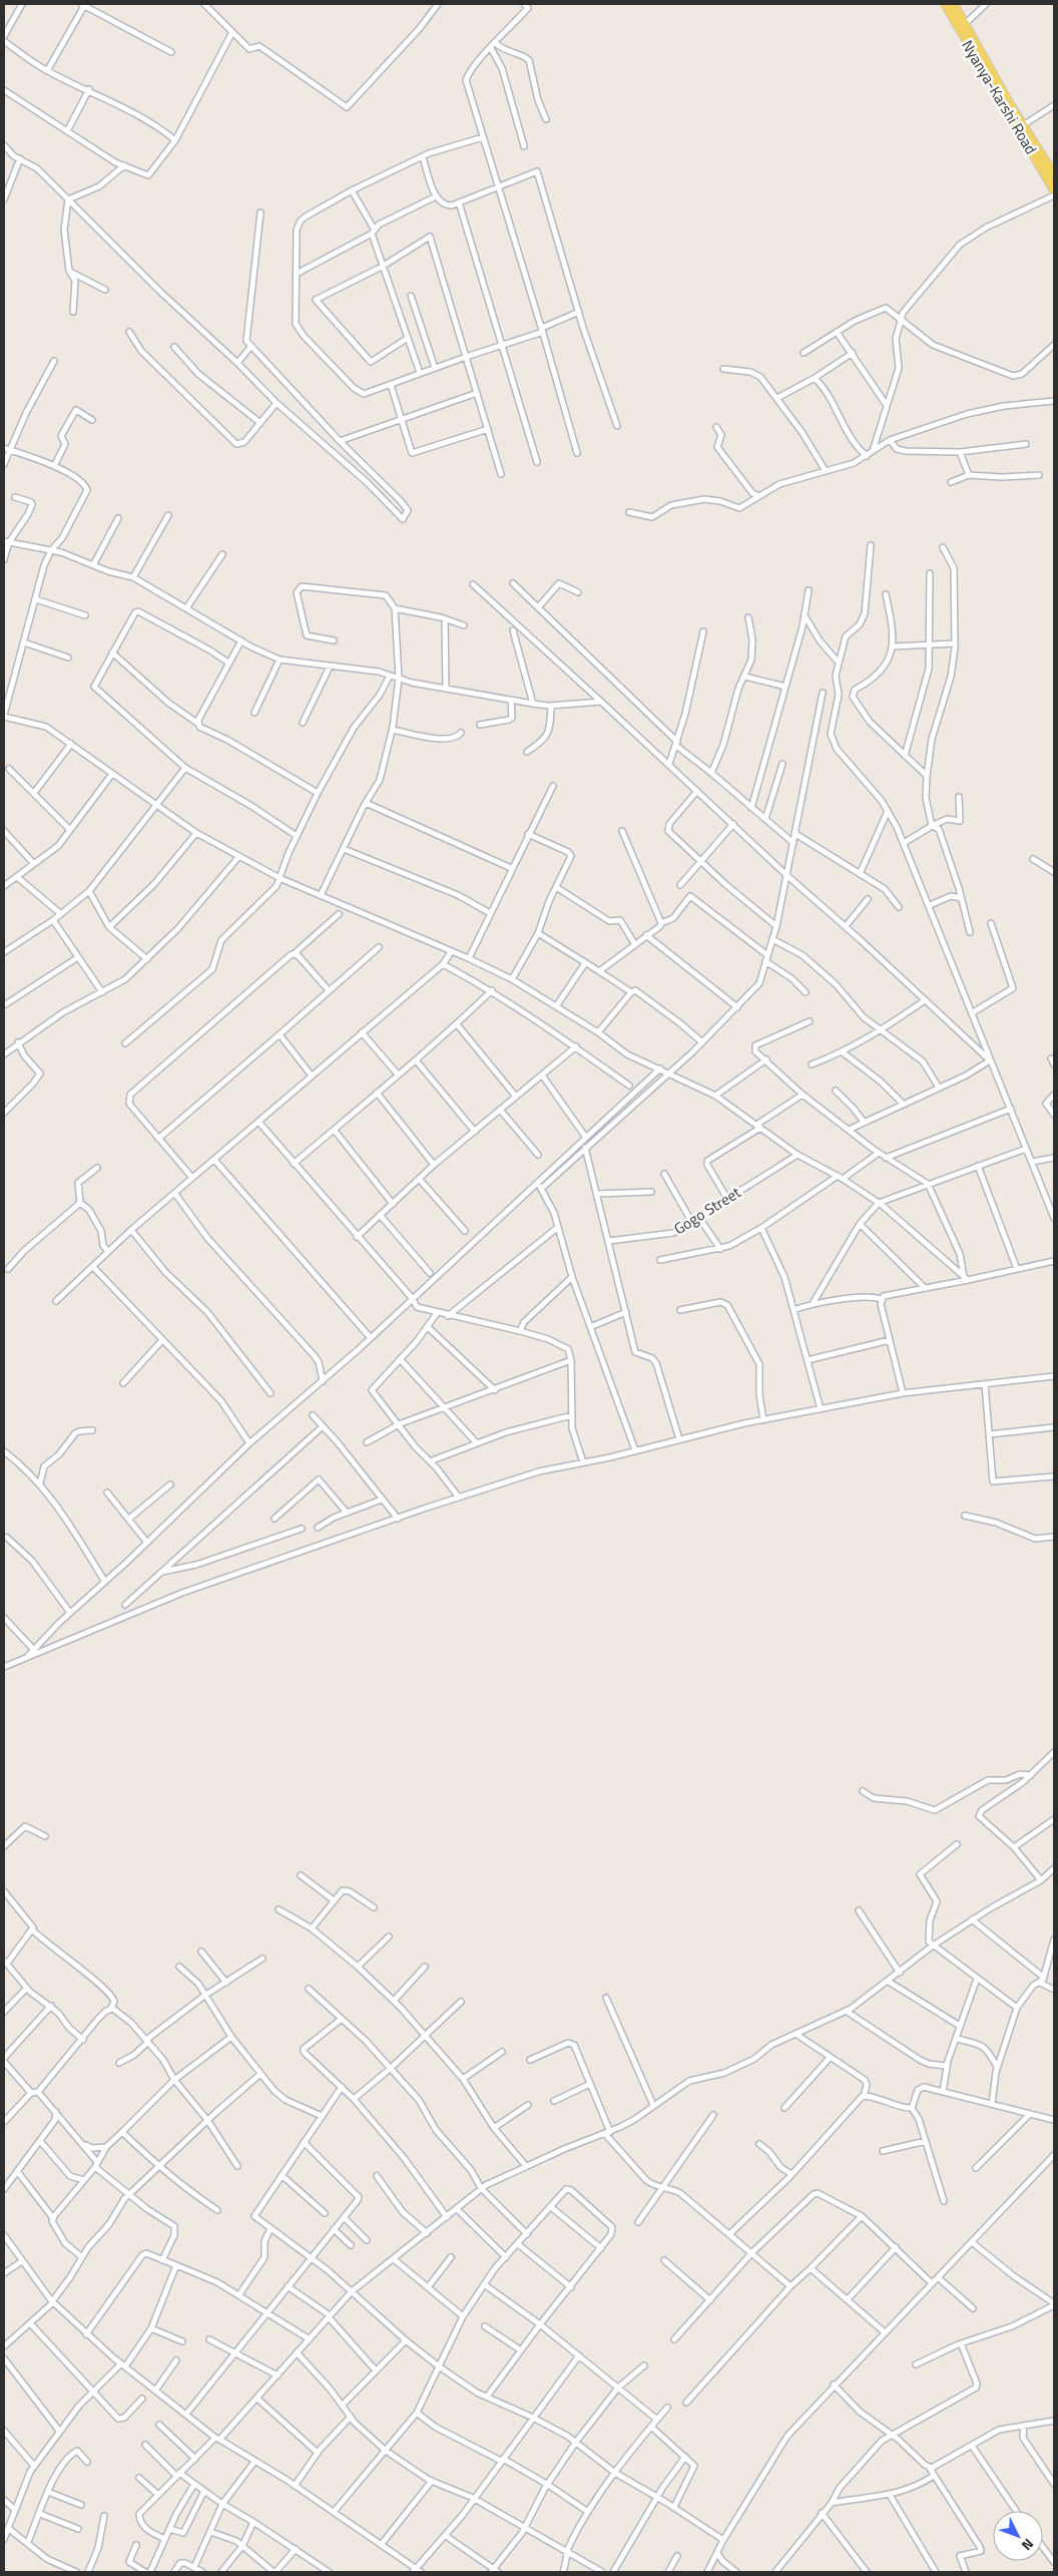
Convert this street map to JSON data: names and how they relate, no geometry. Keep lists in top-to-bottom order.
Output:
{
  "streets": {
    "main road": ["Nyanya-Karshi Road"],
    "street": ["Gogo Street"]
  },
  "north": "bottom right"
}
